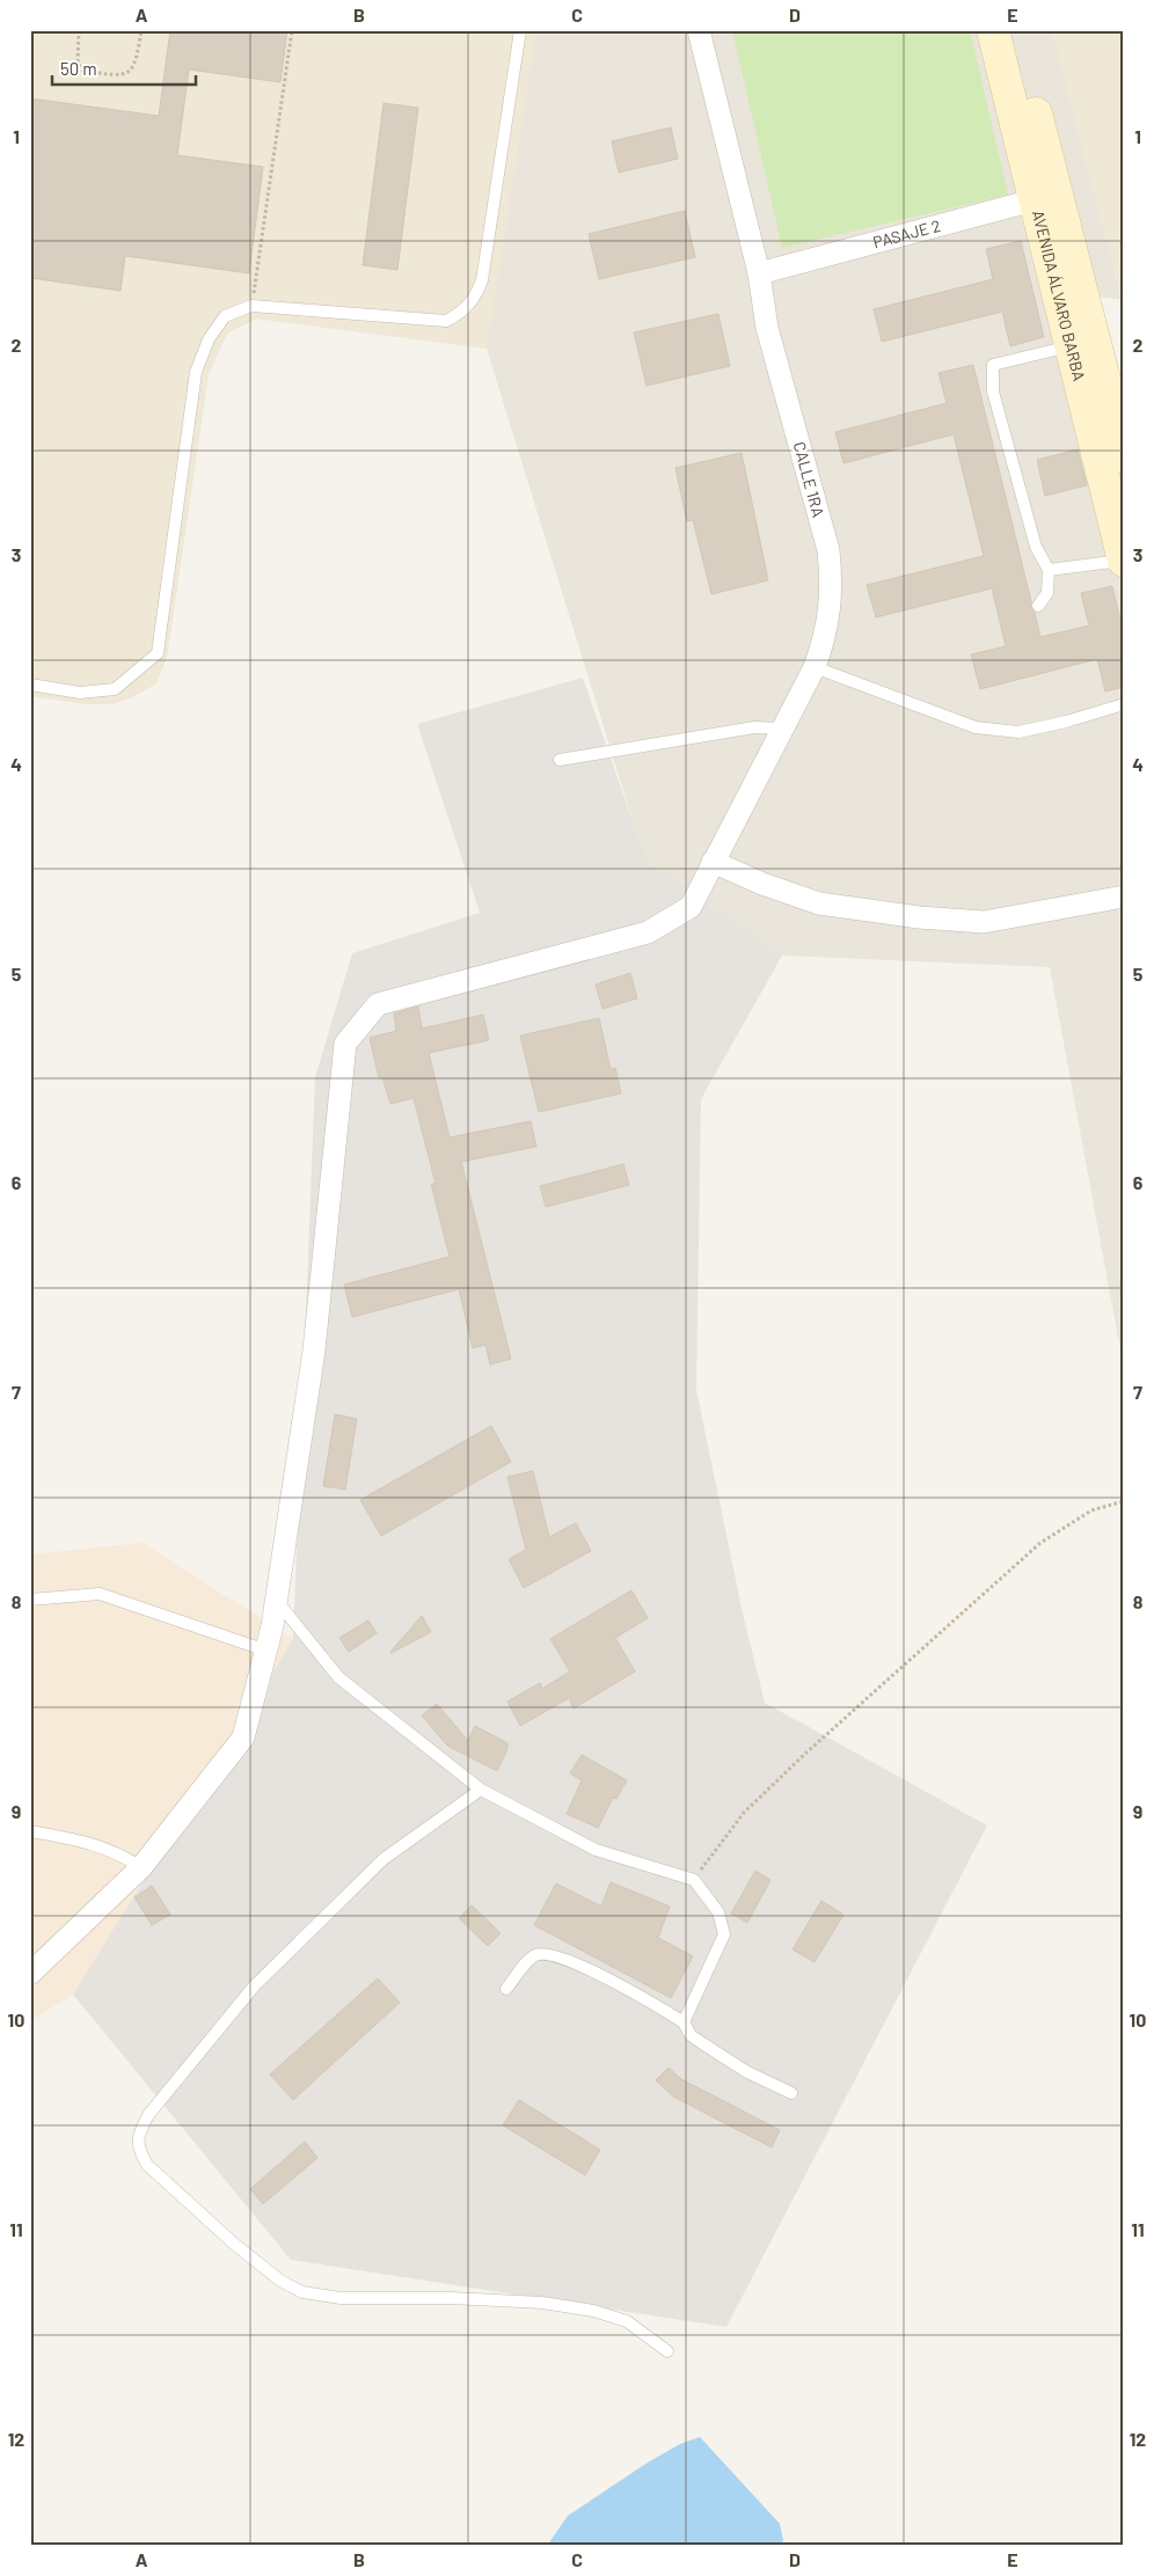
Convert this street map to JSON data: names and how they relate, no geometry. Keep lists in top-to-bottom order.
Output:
{
  "streets": {
    "main road": ["AVENIDA ÁLVARO BARBA"],
    "street": ["PASAJE 2", "CALLE 1RA"]
  },
  "crossings": [
    ["PASAJE 2", "AVENIDA ÁLVARO BARBA"],
    ["PASAJE 2", "CALLE 1RA"]
  ],
  "scale_bar": "50 m",
  "grid": {
    "columns": [
      "A",
      "B",
      "C",
      "D",
      "E"
    ],
    "rows": [
      "1",
      "2",
      "3",
      "4",
      "5",
      "6",
      "7",
      "8",
      "9",
      "10",
      "11",
      "12"
    ]
  }
}
